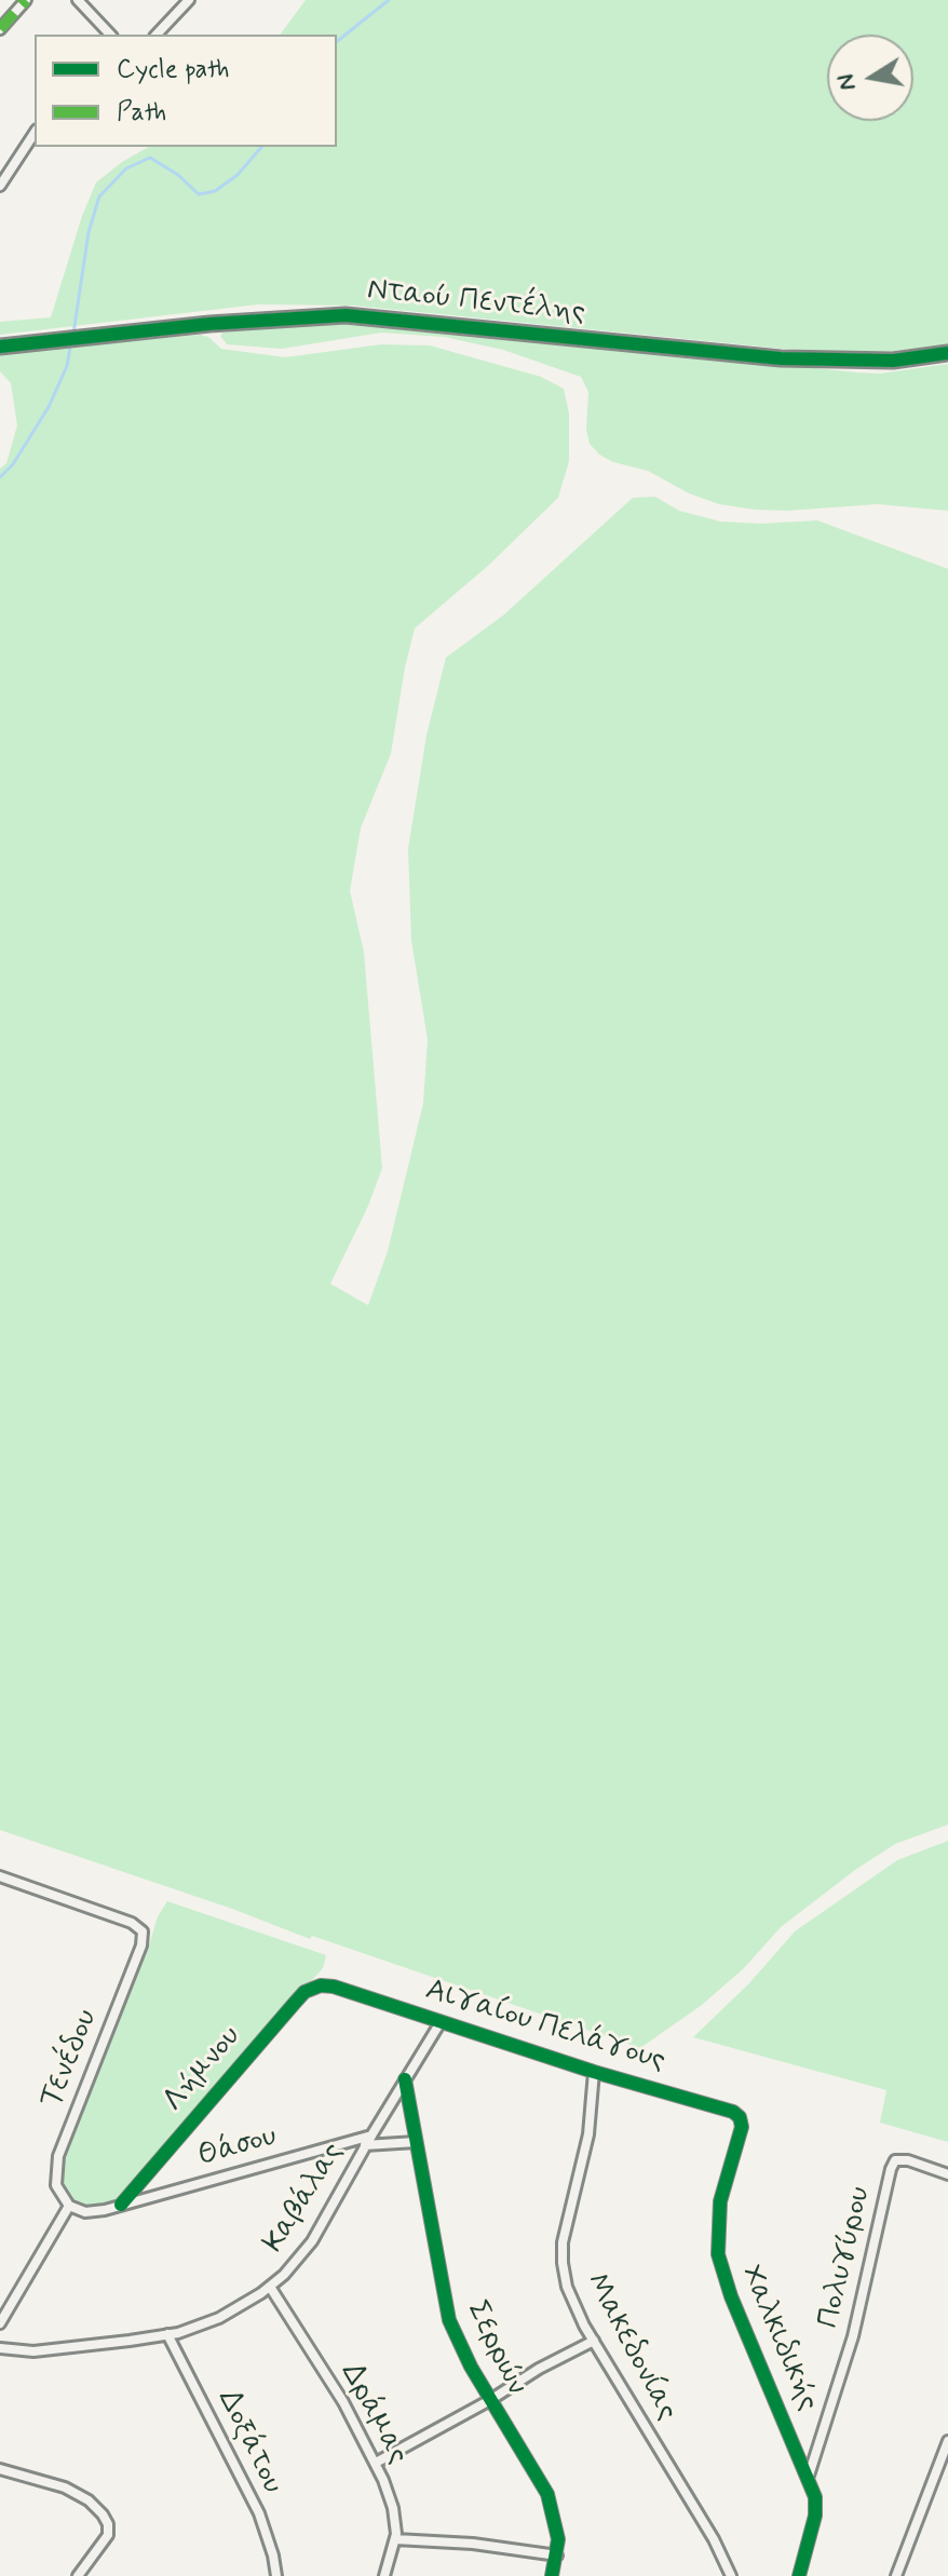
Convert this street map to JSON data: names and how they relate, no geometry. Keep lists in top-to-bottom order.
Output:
{
  "streets": {
    "street": [
      "Νταού Πεντέλης",
      "Αιγαίου Πελάγους",
      "Τενέδου",
      "Λήμνου",
      "Θάσου",
      "Καβάλας",
      "Πολυγύρου",
      "Χαλκιδικής",
      "Μακεδονίας",
      "Σερρών",
      "Δράμας",
      "Δοξάτου"
    ]
  },
  "crossings": [
    ["Αιγαίου Πελάγους", "Λήμνου"],
    ["Αιγαίου Πελάγους", "Καβάλας"],
    ["Αιγαίου Πελάγους", "Χαλκιδικής"],
    ["Αιγαίου Πελάγους", "Μακεδονίας"],
    ["Τενέδου", "Θάσου"],
    ["Λήμνου", "Θάσου"],
    ["Θάσου", "Καβάλας"],
    ["Καβάλας", "Σερρών"],
    ["Καβάλας", "Δράμας"],
    ["Καβάλας", "Δοξάτου"],
    ["Πολυγύρου", "Χαλκιδικής"]
  ],
  "legend": ["Cycle path", "Path"],
  "north": "left"
}
